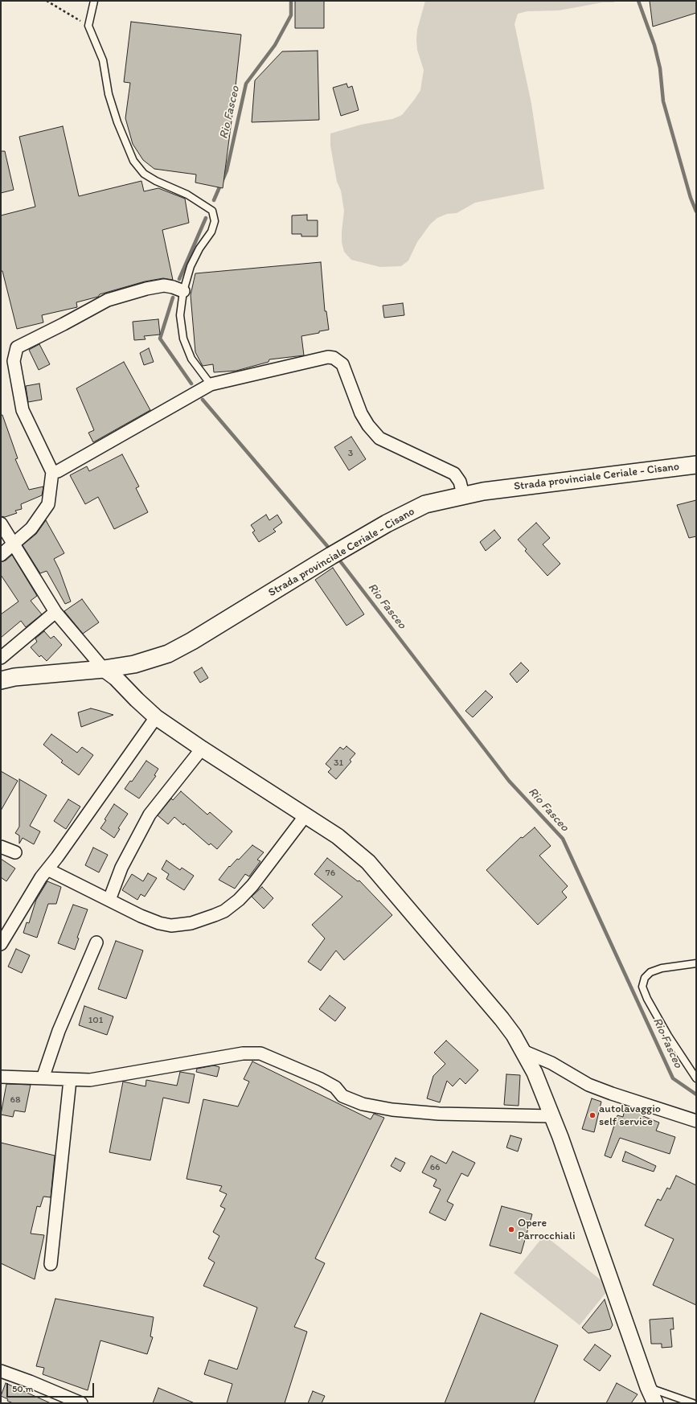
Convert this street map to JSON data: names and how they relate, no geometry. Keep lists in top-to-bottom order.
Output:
{
  "streets": {
    "main road": ["Strada provinciale Ceriale - Cisano"]
  },
  "water": ["Rio Fasceo"],
  "places": ["autolavaggio self service", "Opere Parrocchiali"],
  "house_numbers": [
    "3",
    "31",
    "76",
    "101",
    "68",
    "66"
  ],
  "scale_bar": "50 m"
}
